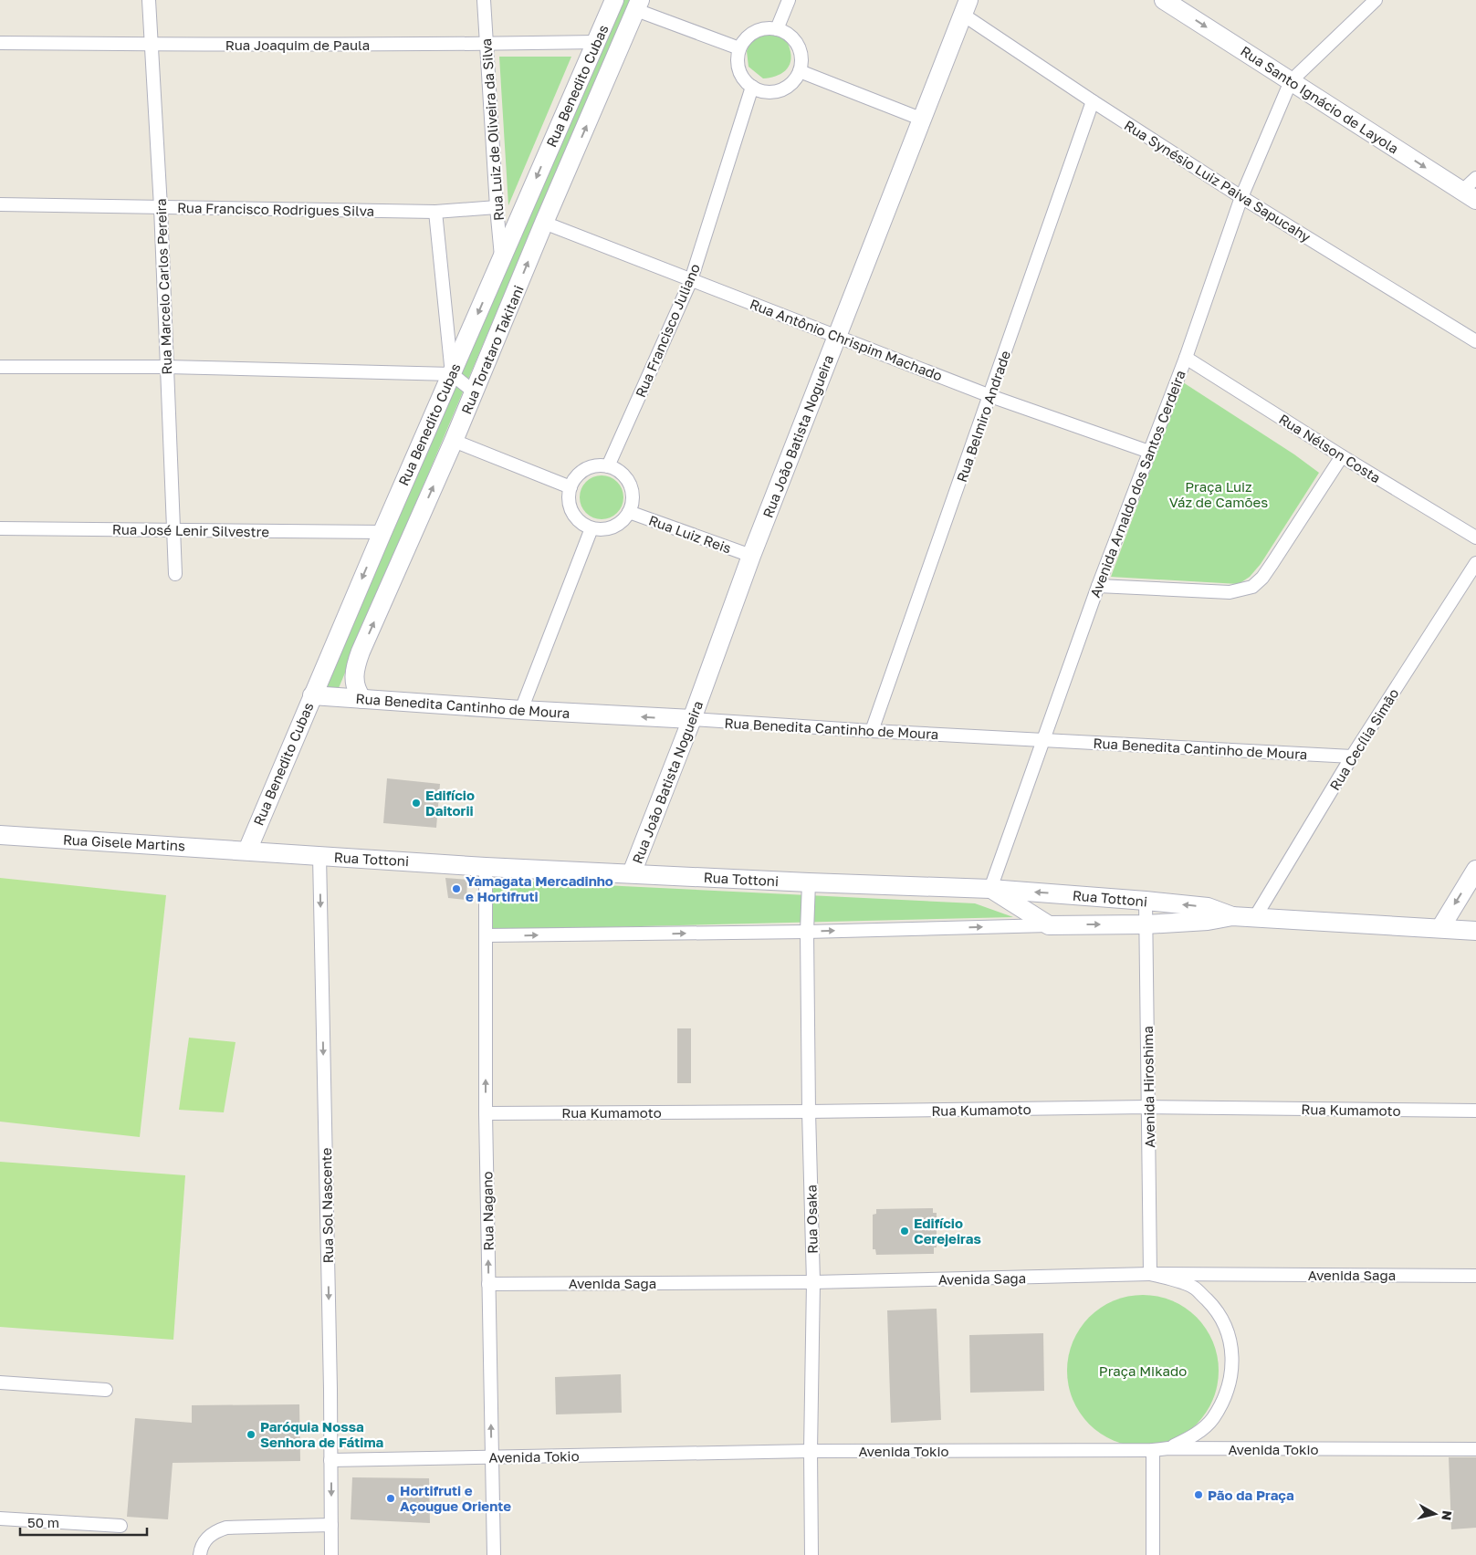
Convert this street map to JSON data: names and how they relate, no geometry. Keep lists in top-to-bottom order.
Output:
{
  "streets": {
    "street": [
      "Rua Joaquim de Paula",
      "Rua Benedito Cubas",
      "Rua Santo Ignácio de Layola",
      "Rua Luiz de Oliveira da Silva",
      "Rua Synésio Luiz Paiva Sapucahy",
      "Rua Francisco Rodrigues Silva",
      "Rua Marcelo Carlos Pereira",
      "Rua Francisco Juliano",
      "Rua Antônio Chrispim Machado",
      "Rua Torataro Takitani",
      "Rua Belmiro Andrade",
      "Rua João Batista Nogueira",
      "Rua Nélson Costa",
      "Avenida Arnaldo dos Santos Cerdeira",
      "Rua José Lenir Silvestre",
      "Rua Luiz Reis",
      "Rua Benedita Cantinho de Moura",
      "Rua Cecília Simão",
      "Rua Gisele Martins",
      "Rua Tottoni",
      "Avenida Hiroshima",
      "Rua Kumamoto",
      "Rua Sol Nascente",
      "Rua Nagano",
      "Rua Osaka",
      "Avenida Saga",
      "Avenida Tokio"
    ]
  },
  "crossings": [
    ["Rua Joaquim de Paula", "Rua Benedito Cubas"],
    ["Rua Joaquim de Paula", "Rua Luiz de Oliveira da Silva"],
    ["Rua Joaquim de Paula", "Rua Marcelo Carlos Pereira"],
    ["Rua Benedito Cubas", "Rua Luiz de Oliveira da Silva"],
    ["Rua Benedito Cubas", "Rua José Lenir Silvestre"],
    ["Rua Benedito Cubas", "Rua Benedita Cantinho de Moura"],
    ["Rua Benedito Cubas", "Rua Gisele Martins"],
    ["Rua Benedito Cubas", "Rua Tottoni"],
    ["Rua Santo Ignácio de Layola", "Avenida Arnaldo dos Santos Cerdeira"],
    ["Rua Luiz de Oliveira da Silva", "Rua Francisco Rodrigues Silva"],
    ["Rua Synésio Luiz Paiva Sapucahy", "Rua Belmiro Andrade"],
    ["Rua Synésio Luiz Paiva Sapucahy", "Rua João Batista Nogueira"],
    ["Rua Synésio Luiz Paiva Sapucahy", "Avenida Arnaldo dos Santos Cerdeira"],
    ["Rua Francisco Rodrigues Silva", "Rua Marcelo Carlos Pereira"],
    ["Rua Marcelo Carlos Pereira", "Rua José Lenir Silvestre"],
    ["Rua Francisco Juliano", "Rua Antônio Chrispim Machado"],
    ["Rua Francisco Juliano", "Rua Luiz Reis"],
    ["Rua Antônio Chrispim Machado", "Rua Torataro Takitani"],
    ["Rua Antônio Chrispim Machado", "Rua Belmiro Andrade"],
    ["Rua Antônio Chrispim Machado", "Rua João Batista Nogueira"],
    ["Rua Antônio Chrispim Machado", "Avenida Arnaldo dos Santos Cerdeira"],
    ["Rua Torataro Takitani", "Rua Benedita Cantinho de Moura"],
    ["Rua Belmiro Andrade", "Rua Benedita Cantinho de Moura"],
    ["Rua João Batista Nogueira", "Rua Luiz Reis"],
    ["Rua João Batista Nogueira", "Rua Benedita Cantinho de Moura"],
    ["Rua João Batista Nogueira", "Rua Tottoni"],
    ["Rua Nélson Costa", "Avenida Arnaldo dos Santos Cerdeira"],
    ["Avenida Arnaldo dos Santos Cerdeira", "Rua Benedita Cantinho de Moura"],
    ["Avenida Arnaldo dos Santos Cerdeira", "Rua Tottoni"],
    ["Rua Benedita Cantinho de Moura", "Rua Cecília Simão"],
    ["Rua Cecília Simão", "Rua Tottoni"],
    ["Rua Gisele Martins", "Rua Tottoni"],
    ["Rua Tottoni", "Avenida Hiroshima"],
    ["Rua Tottoni", "Rua Sol Nascente"],
    ["Rua Tottoni", "Rua Nagano"],
    ["Rua Tottoni", "Rua Osaka"],
    ["Avenida Hiroshima", "Rua Kumamoto"],
    ["Avenida Hiroshima", "Avenida Saga"],
    ["Rua Kumamoto", "Rua Nagano"],
    ["Rua Kumamoto", "Rua Osaka"],
    ["Rua Sol Nascente", "Avenida Tokio"],
    ["Rua Nagano", "Avenida Saga"],
    ["Rua Nagano", "Avenida Tokio"],
    ["Rua Osaka", "Avenida Saga"],
    ["Rua Osaka", "Avenida Tokio"]
  ],
  "one_way": [
    "Rua Benedito Cubas",
    "Rua Santo Ignácio de Layola",
    "Rua Torataro Takitani",
    "Rua Sol Nascente",
    "Rua Nagano"
  ],
  "parks": ["Praça Luiz Váz de Camões", "Praça Mikado"],
  "places": [
    "Edifício Daitorii",
    "Yamagata Mercadinho e Hortifruti",
    "Edifício Cerejeiras",
    "Paróquia Nossa Senhora de Fátima",
    "Pão da Praça",
    "Hortifruti e Açougue Oriente"
  ],
  "scale_bar": "50 m",
  "north": "right"
}
